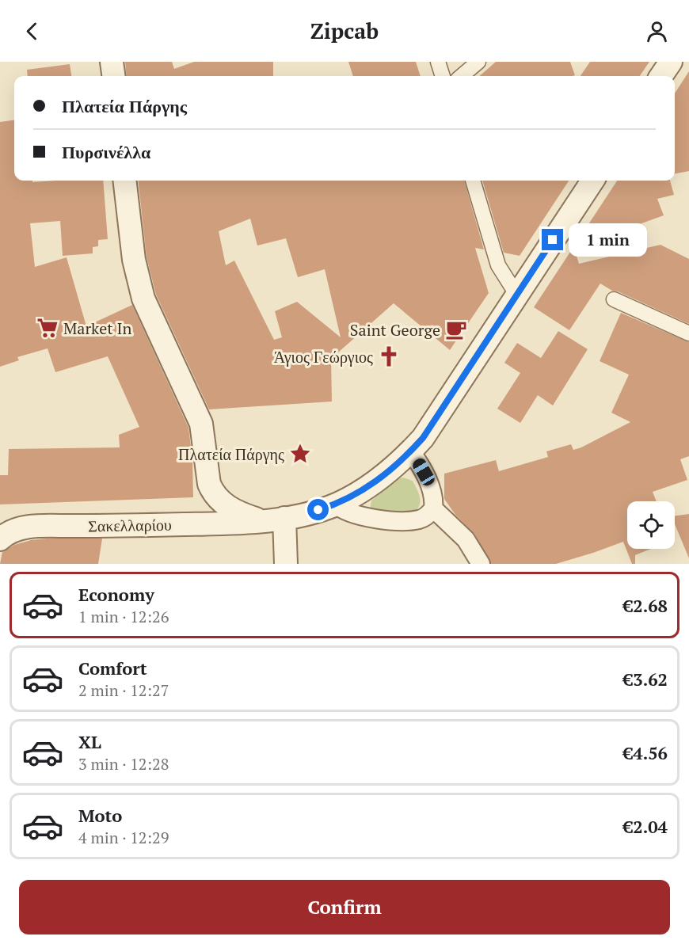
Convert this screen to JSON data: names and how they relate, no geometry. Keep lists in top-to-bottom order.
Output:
{
  "streets": {
    "street": ["Σακελλαρίου"]
  },
  "places": {
    "supermarket": ["Market In"],
    "cafe": ["Saint George"],
    "church": ["Άγιος Γεώργιος"],
    "place": ["Πλατεία Πάργης"]
  },
  "page": {
    "header": "Zipcab",
    "banner": ["Πλατεία Πάργης", "Πυρσινέλλα"],
    "bubble": "1 min",
    "list": [
      {
        "name": "Economy",
        "note": "1 min · 12:26",
        "value": "€2.68"
      },
      {
        "name": "Comfort",
        "note": "2 min · 12:27",
        "value": "€3.62"
      },
      {
        "name": "XL",
        "note": "3 min · 12:28",
        "value": "€4.56"
      },
      {
        "name": "Moto",
        "note": "4 min · 12:29",
        "value": "€2.04"
      }
    ],
    "buttons": "Confirm"
  }
}
